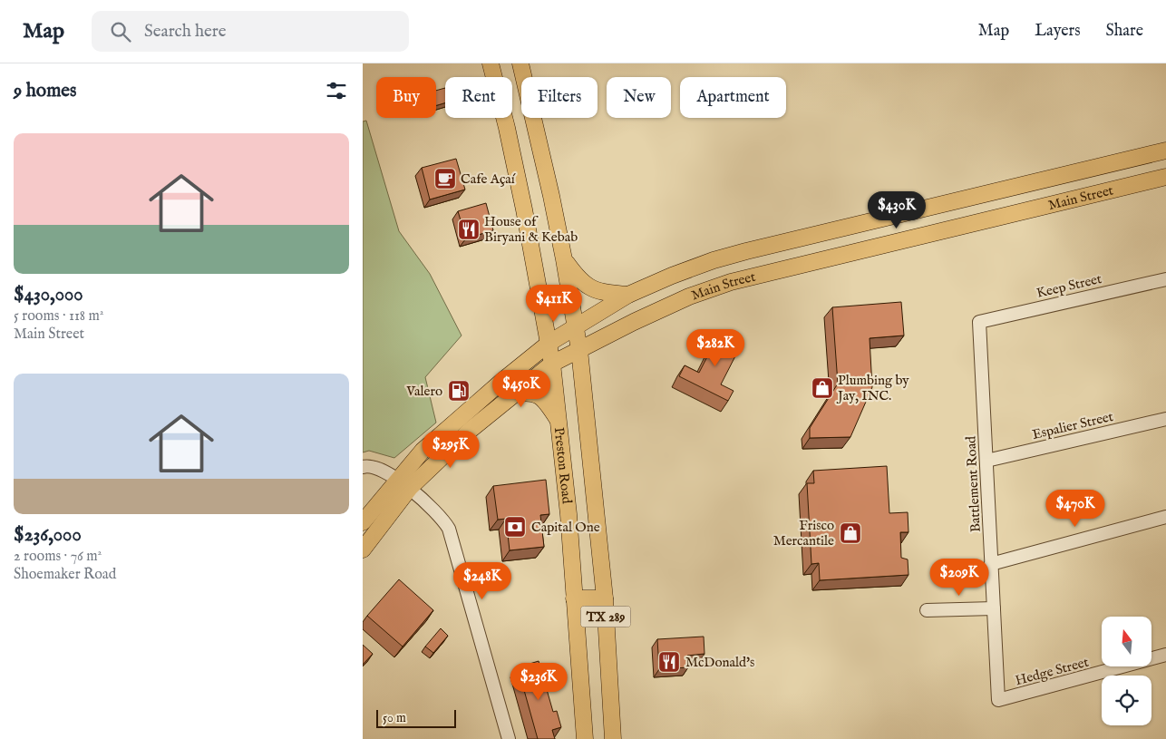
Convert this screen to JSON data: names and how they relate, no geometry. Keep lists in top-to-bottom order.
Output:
{
  "streets": {
    "main road": ["Main Street", "Preston Road", "TX 289"],
    "street": [
      "Keep Street",
      "Espalier Street",
      "Battlement Road",
      "Hedge Street"
    ]
  },
  "crossings": [
    ["Main Street", "Preston Road"],
    ["Keep Street", "Battlement Road"],
    ["Espalier Street", "Battlement Road"],
    ["Battlement Road", "Hedge Street"]
  ],
  "places": {
    "cafe": ["Cafe Açaí"],
    "restaurant": ["House of Biryani & Kebab", "McDonald's"],
    "shop": ["Plumbing by Jay, INC.", "Frisco Mercantile"],
    "fuel station": ["Valero"],
    "bank": ["Capital One"]
  },
  "scale_bar": "50 m",
  "north": "top",
  "page": {
    "header": "Map",
    "search": "Search here",
    "nav": ["Map", "Layers", "Share"],
    "heading": "9 homes",
    "chip": [
      "Buy",
      "Rent",
      "Filters",
      "New",
      "Apartment"
    ],
    "list": [
      {
        "name": "$430,000",
        "note": "5 rooms · 118 m² · Main Street"
      },
      {
        "name": "$236,000",
        "note": "2 rooms · 76 m² · Shoemaker Road"
      }
    ],
    "price": [
      "$430K",
      "$411K",
      "$282K",
      "$450K",
      "$295K",
      "$470K",
      "$209K",
      "$248K",
      "$236K"
    ],
    "scale": "50 m"
  }
}
